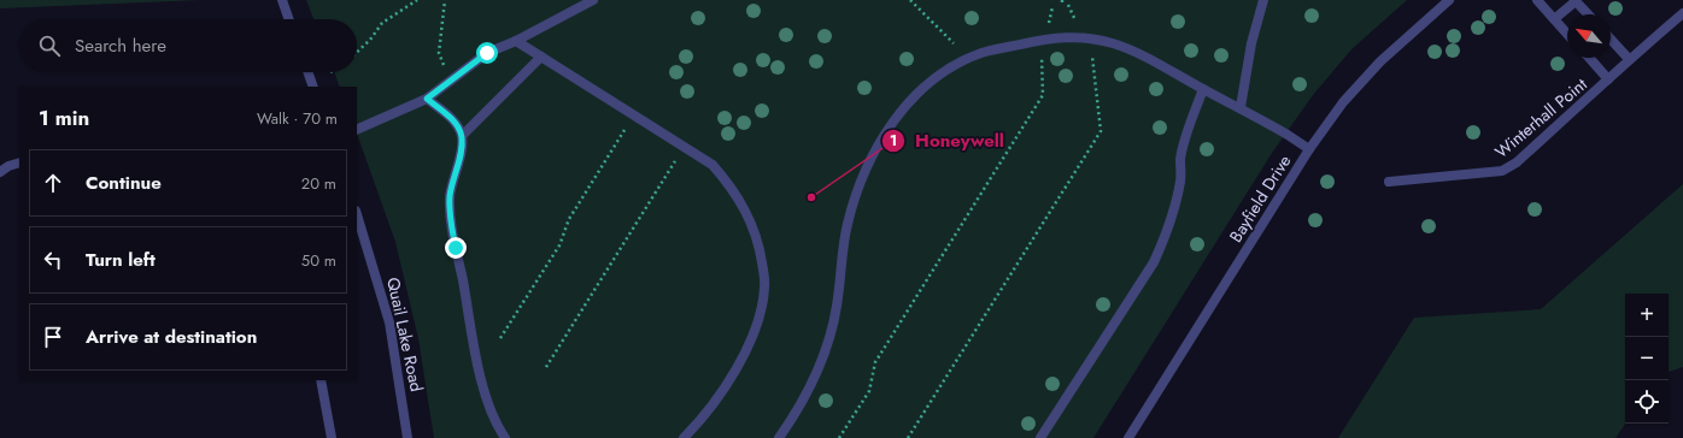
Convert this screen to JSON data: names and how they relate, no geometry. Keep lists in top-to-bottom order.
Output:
{
  "streets": {
    "street": ["Winterhall Point", "Bayfield Drive", "Quail Lake Road"]
  },
  "places": ["Honeywell"],
  "north": "top left",
  "page": {
    "search": "Search here",
    "heading": ["1 min", "Walk · 70 m"],
    "list": [
      ["Continue", "20 m"],
      ["Turn left", "50 m"],
      "Arrive at destination"
    ],
    "map_buttons": ["+", "−"]
  }
}
